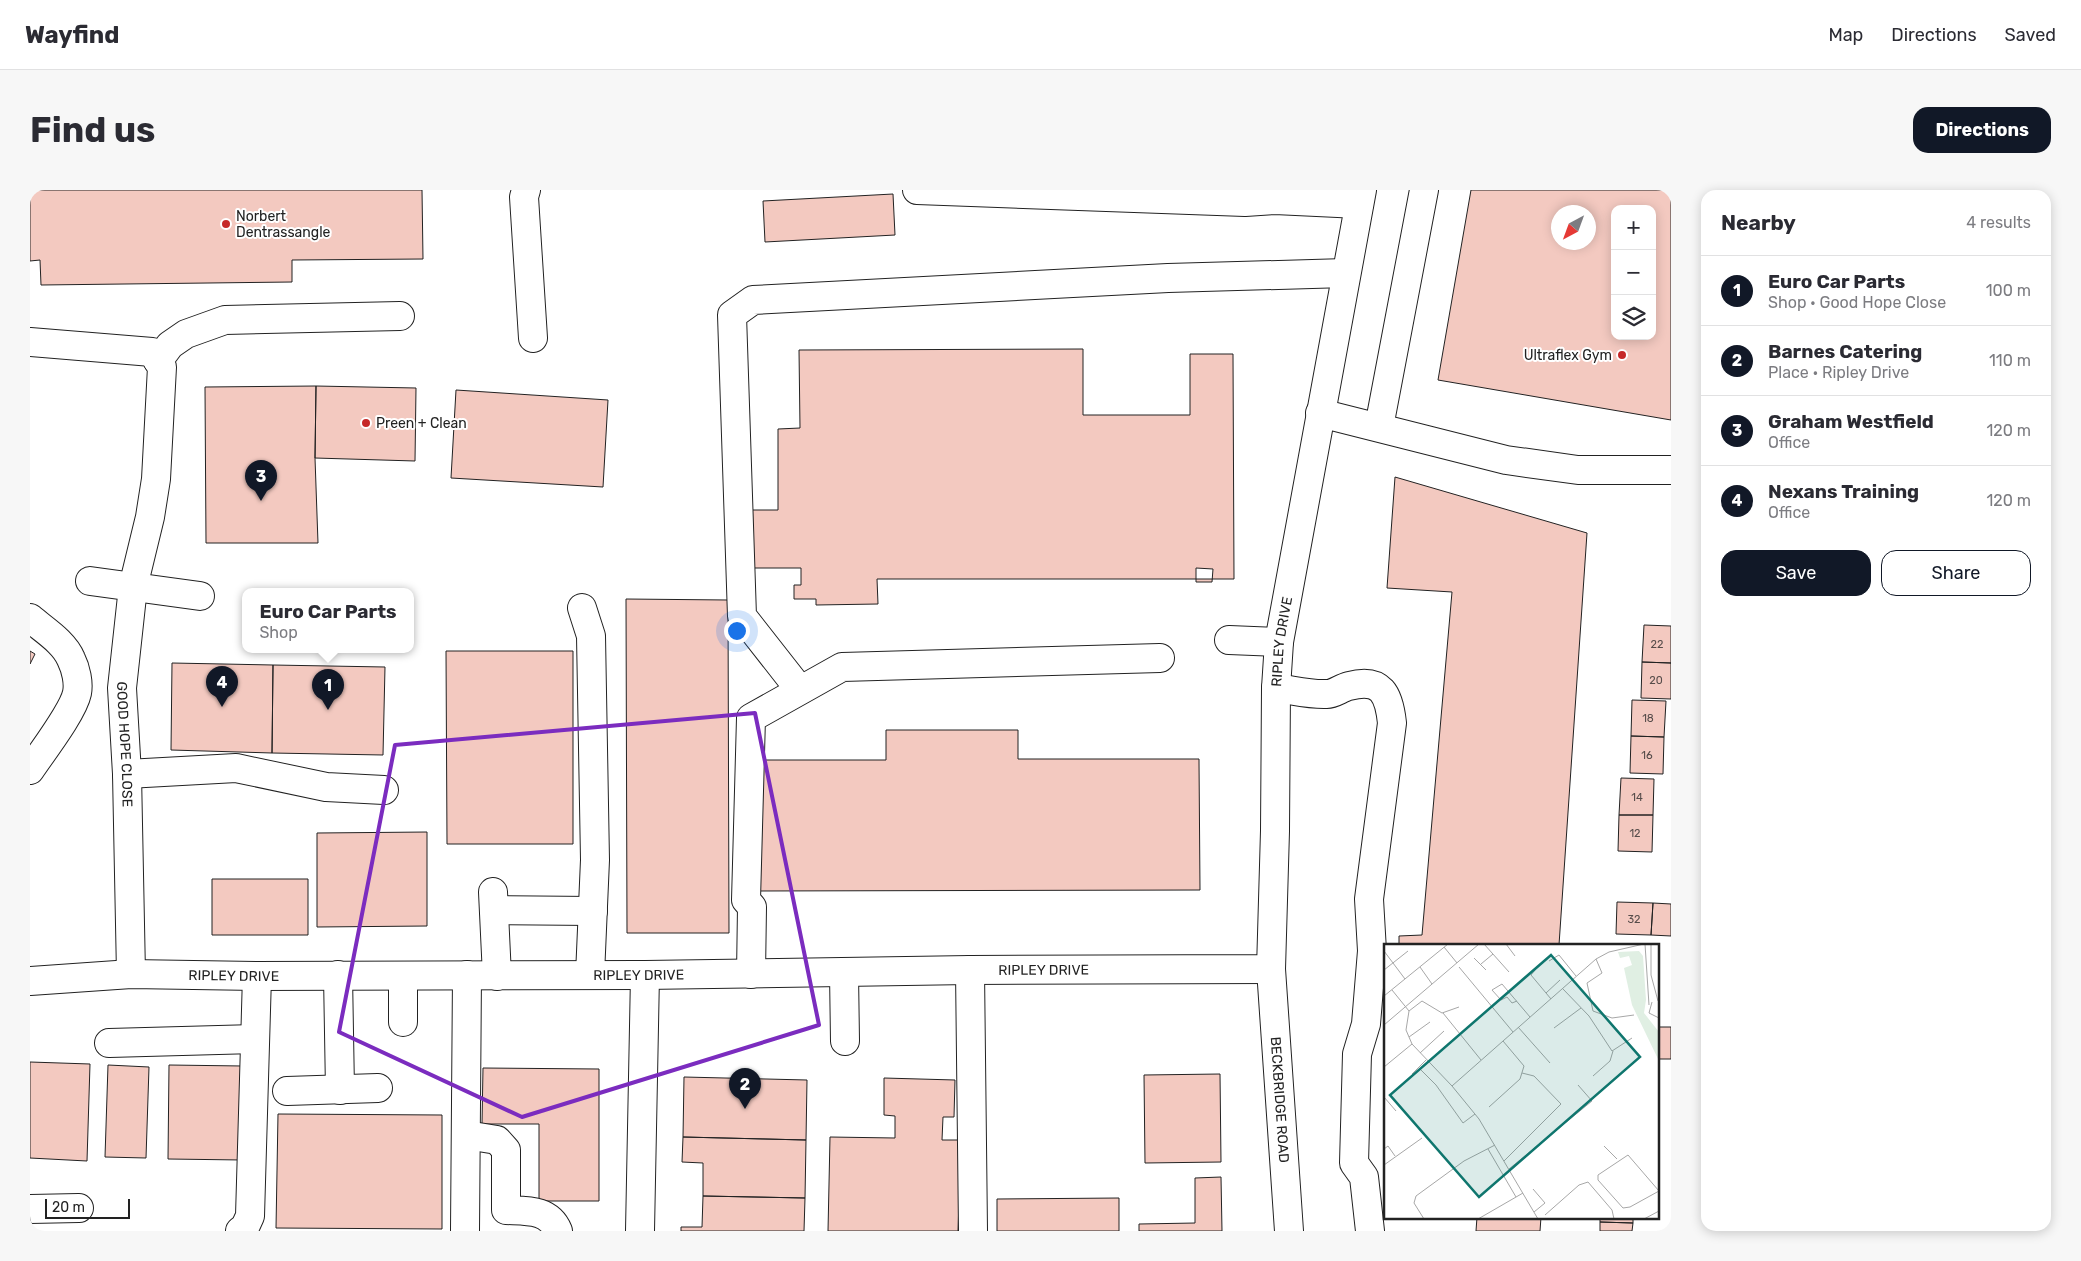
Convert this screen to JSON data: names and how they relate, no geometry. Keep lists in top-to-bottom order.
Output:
{
  "streets": {
    "street": ["RIPLEY DRIVE", "GOOD HOPE CLOSE", "BECKBRIDGE ROAD"]
  },
  "crossings": [
    ["RIPLEY DRIVE", "GOOD HOPE CLOSE"],
    ["RIPLEY DRIVE", "BECKBRIDGE ROAD"]
  ],
  "places": ["Norbert Dentrassangle", "Ultraflex Gym", "Preen + Clean"],
  "house_numbers": [
    "22",
    "20",
    "18",
    "16",
    "14",
    "12",
    "32"
  ],
  "scale_bar": "20 m",
  "north": "bottom left",
  "page": {
    "header": "Wayfind",
    "nav": ["Map", "Directions", "Saved"],
    "buttons": [
      "Directions",
      ["Save", "Share"]
    ],
    "title": "Find us",
    "heading": ["Nearby", "4 results"],
    "map_buttons": ["+", "−"],
    "list": [
      {
        "mark": "1",
        "name": "Euro Car Parts",
        "note": "Shop · Good Hope Close",
        "value": "100 m"
      },
      {
        "mark": "2",
        "name": "Barnes Catering",
        "note": "Place · Ripley Drive",
        "value": "110 m"
      },
      {
        "mark": "3",
        "name": "Graham Westfield",
        "note": "Office",
        "value": "120 m"
      },
      {
        "mark": "4",
        "name": "Nexans Training",
        "note": "Office",
        "value": "120 m"
      }
    ],
    "pins": [
      "3",
      "4",
      "1",
      "2"
    ],
    "popup": ["Euro Car Parts", "Shop"],
    "scale": "20 m"
  }
}
